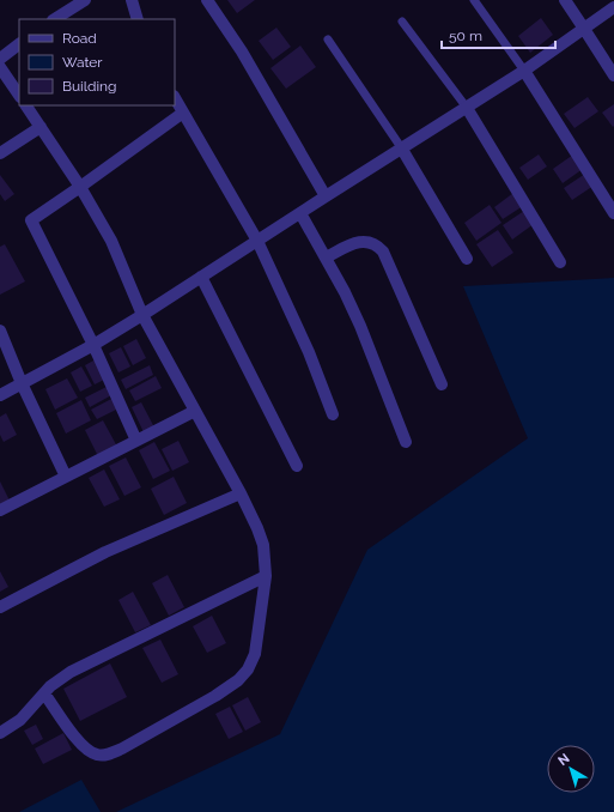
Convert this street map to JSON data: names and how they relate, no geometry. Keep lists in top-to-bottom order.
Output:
{
  "legend": ["Road", "Water", "Building"],
  "scale_bar": "50 m",
  "north": "top left"
}
